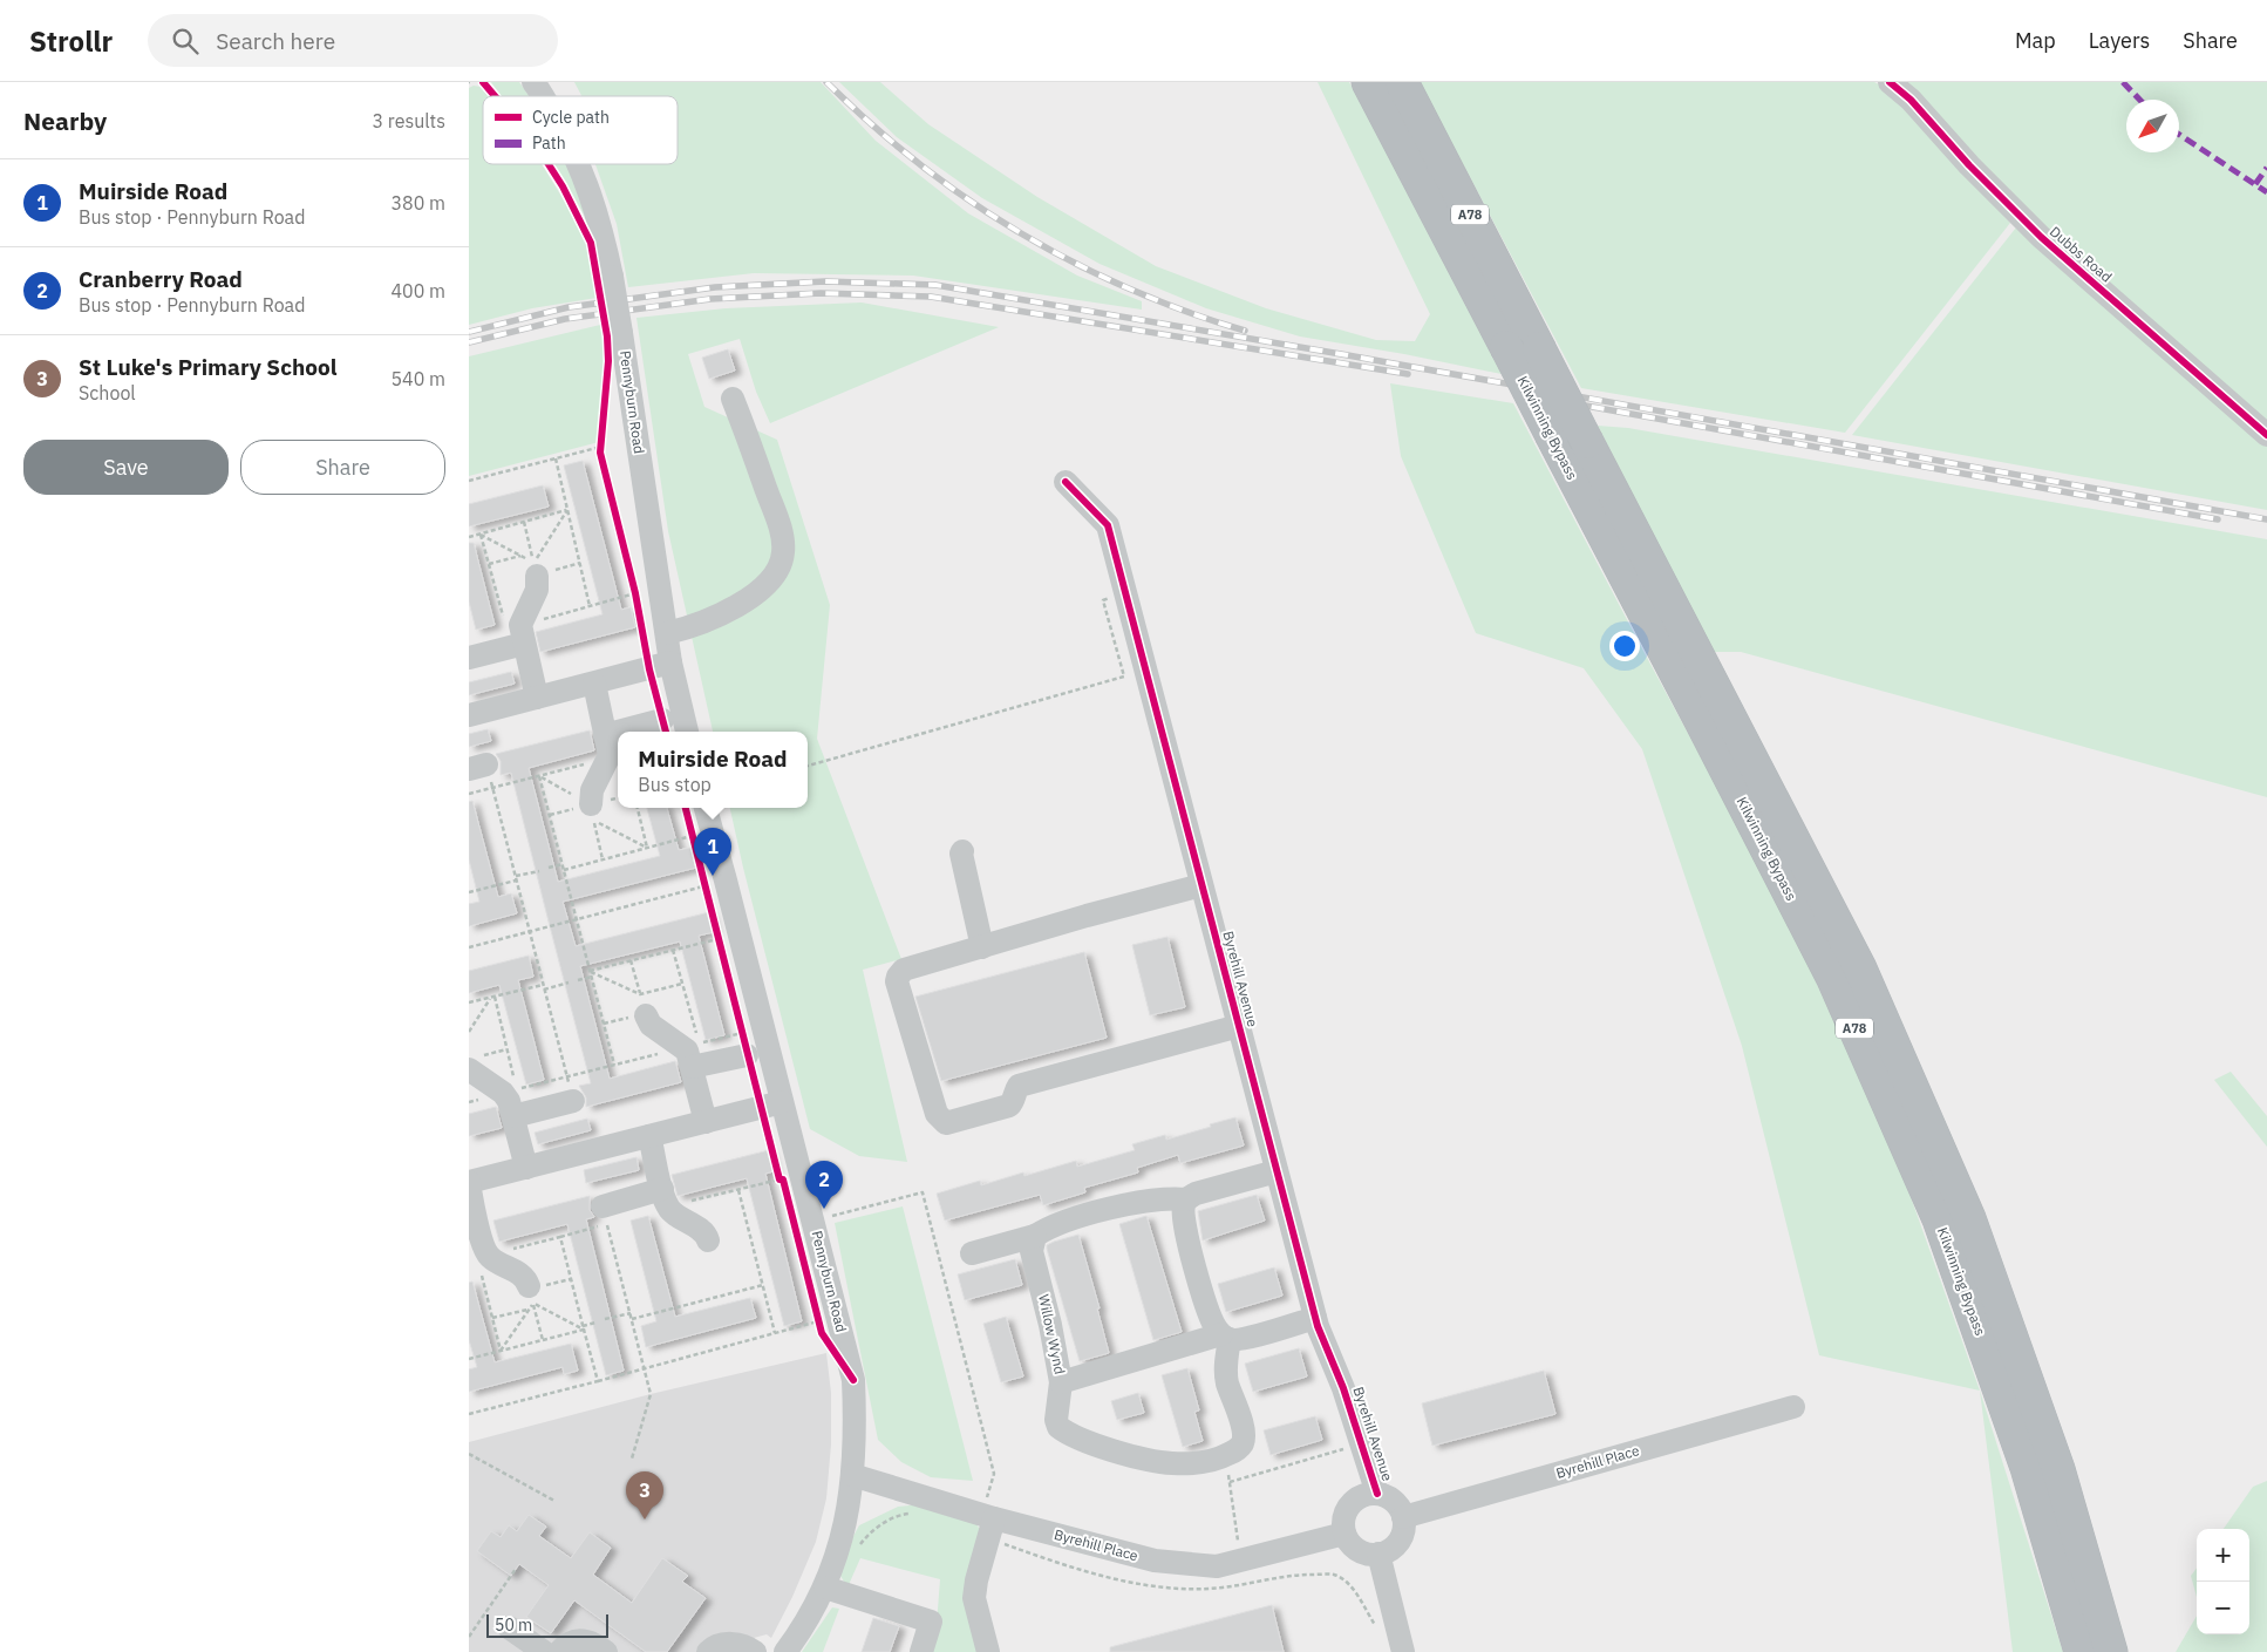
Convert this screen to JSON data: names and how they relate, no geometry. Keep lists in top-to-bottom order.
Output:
{
  "streets": {
    "highway": ["A78", "Kilwinning Bypass"],
    "street": [
      "Dubbs Road",
      "Pennyburn Road",
      "Byrehill Avenue",
      "Willow Wynd",
      "Byrehill Place"
    ]
  },
  "crossings": [
    ["Pennyburn Road", "Byrehill Place"],
    ["Byrehill Avenue", "Byrehill Place"]
  ],
  "legend": ["Cycle path", "Path"],
  "scale_bar": "50 m",
  "north": "bottom left",
  "page": {
    "header": "Strollr",
    "search": "Search here",
    "nav": ["Map", "Layers", "Share"],
    "heading": ["Nearby", "3 results"],
    "list": [
      {
        "mark": "1",
        "name": "Muirside Road",
        "note": "Bus stop · Pennyburn Road",
        "value": "380 m"
      },
      {
        "mark": "2",
        "name": "Cranberry Road",
        "note": "Bus stop · Pennyburn Road",
        "value": "400 m"
      },
      {
        "mark": "3",
        "name": "St Luke's Primary School",
        "note": "School",
        "value": "540 m"
      }
    ],
    "buttons": ["Save", "Share"],
    "popup": ["Muirside Road", "Bus stop"],
    "pins": ["1", "2", "3"],
    "map_buttons": ["+", "−"],
    "scale": "50 m"
  }
}
